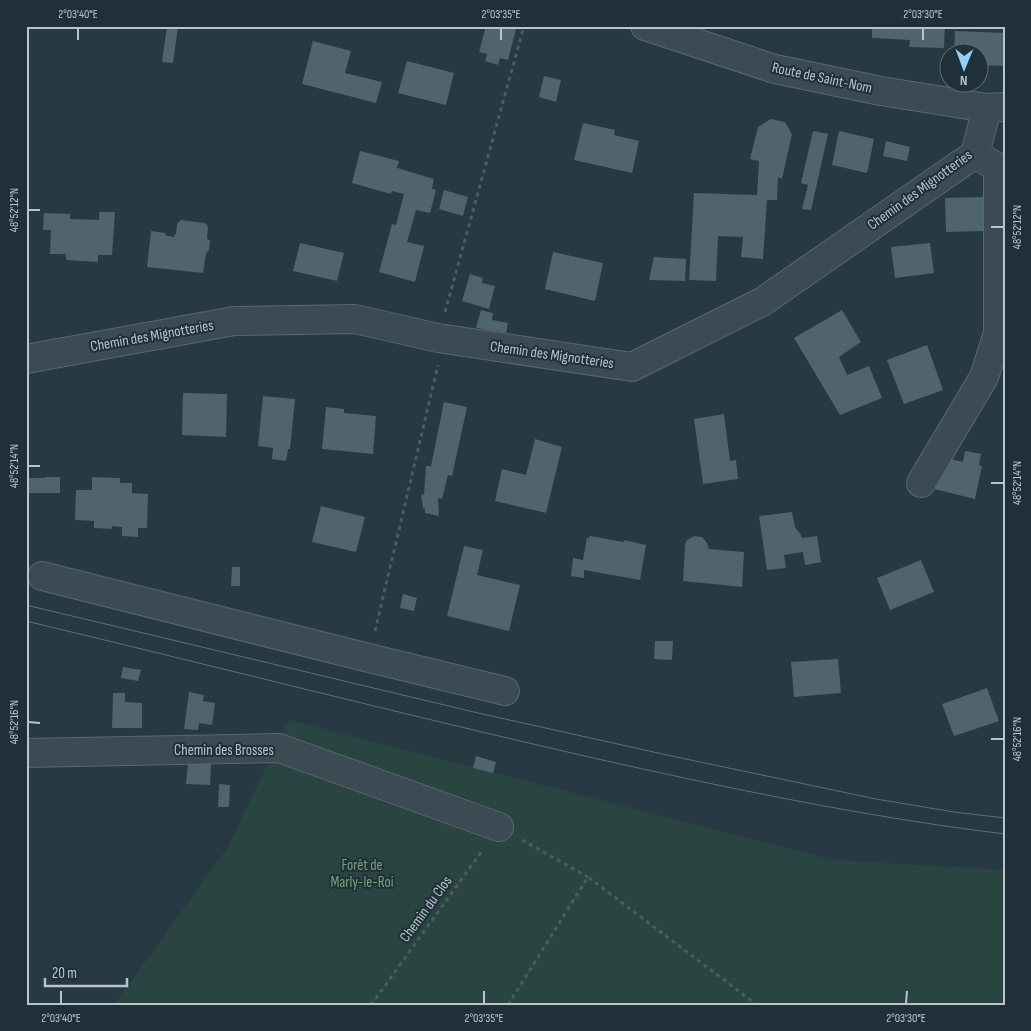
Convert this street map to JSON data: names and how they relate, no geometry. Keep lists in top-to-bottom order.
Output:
{
  "streets": {
    "street": ["Route de Saint-Nom", "Chemin des Mignotteries", "Chemin des Brosses"],
    "path": ["Chemin du Clos"]
  },
  "crossings": [
    ["Route de Saint-Nom", "Chemin des Mignotteries"],
    ["Chemin des Brosses", "Chemin du Clos"]
  ],
  "parks": ["Forêt de Marly-le-Roi"],
  "scale_bar": "20 m",
  "north": "bottom",
  "coordinates": [
    "2°03'40\"E",
    "2°03'35\"E",
    "2°03'30\"E",
    "48°52'12\"N",
    "48°52'14\"N",
    "48°52'16\"N"
  ]
}
